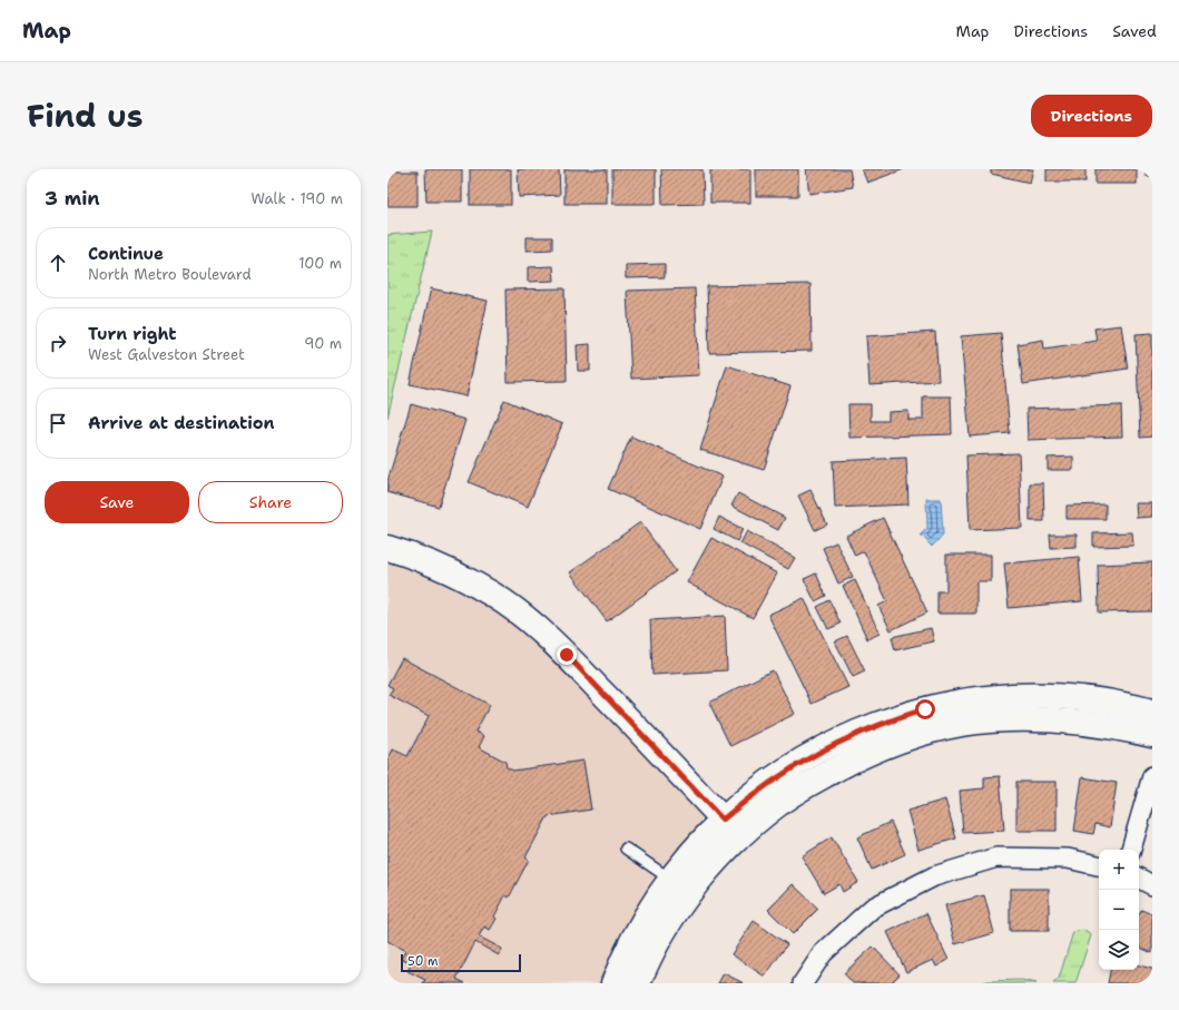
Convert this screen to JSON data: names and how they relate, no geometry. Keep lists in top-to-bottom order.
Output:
{
  "scale_bar": "50 m",
  "page": {
    "header": "Map",
    "nav": ["Map", "Directions", "Saved"],
    "title": "Find us",
    "buttons": [
      "Directions",
      ["Save", "Share"]
    ],
    "heading": ["3 min", "Walk · 190 m"],
    "list": [
      ["Continue", "North Metro Boulevard", "100 m"],
      ["Turn right", "West Galveston Street", "90 m"],
      "Arrive at destination"
    ],
    "map_buttons": ["+", "−"],
    "scale": "50 m"
  }
}
